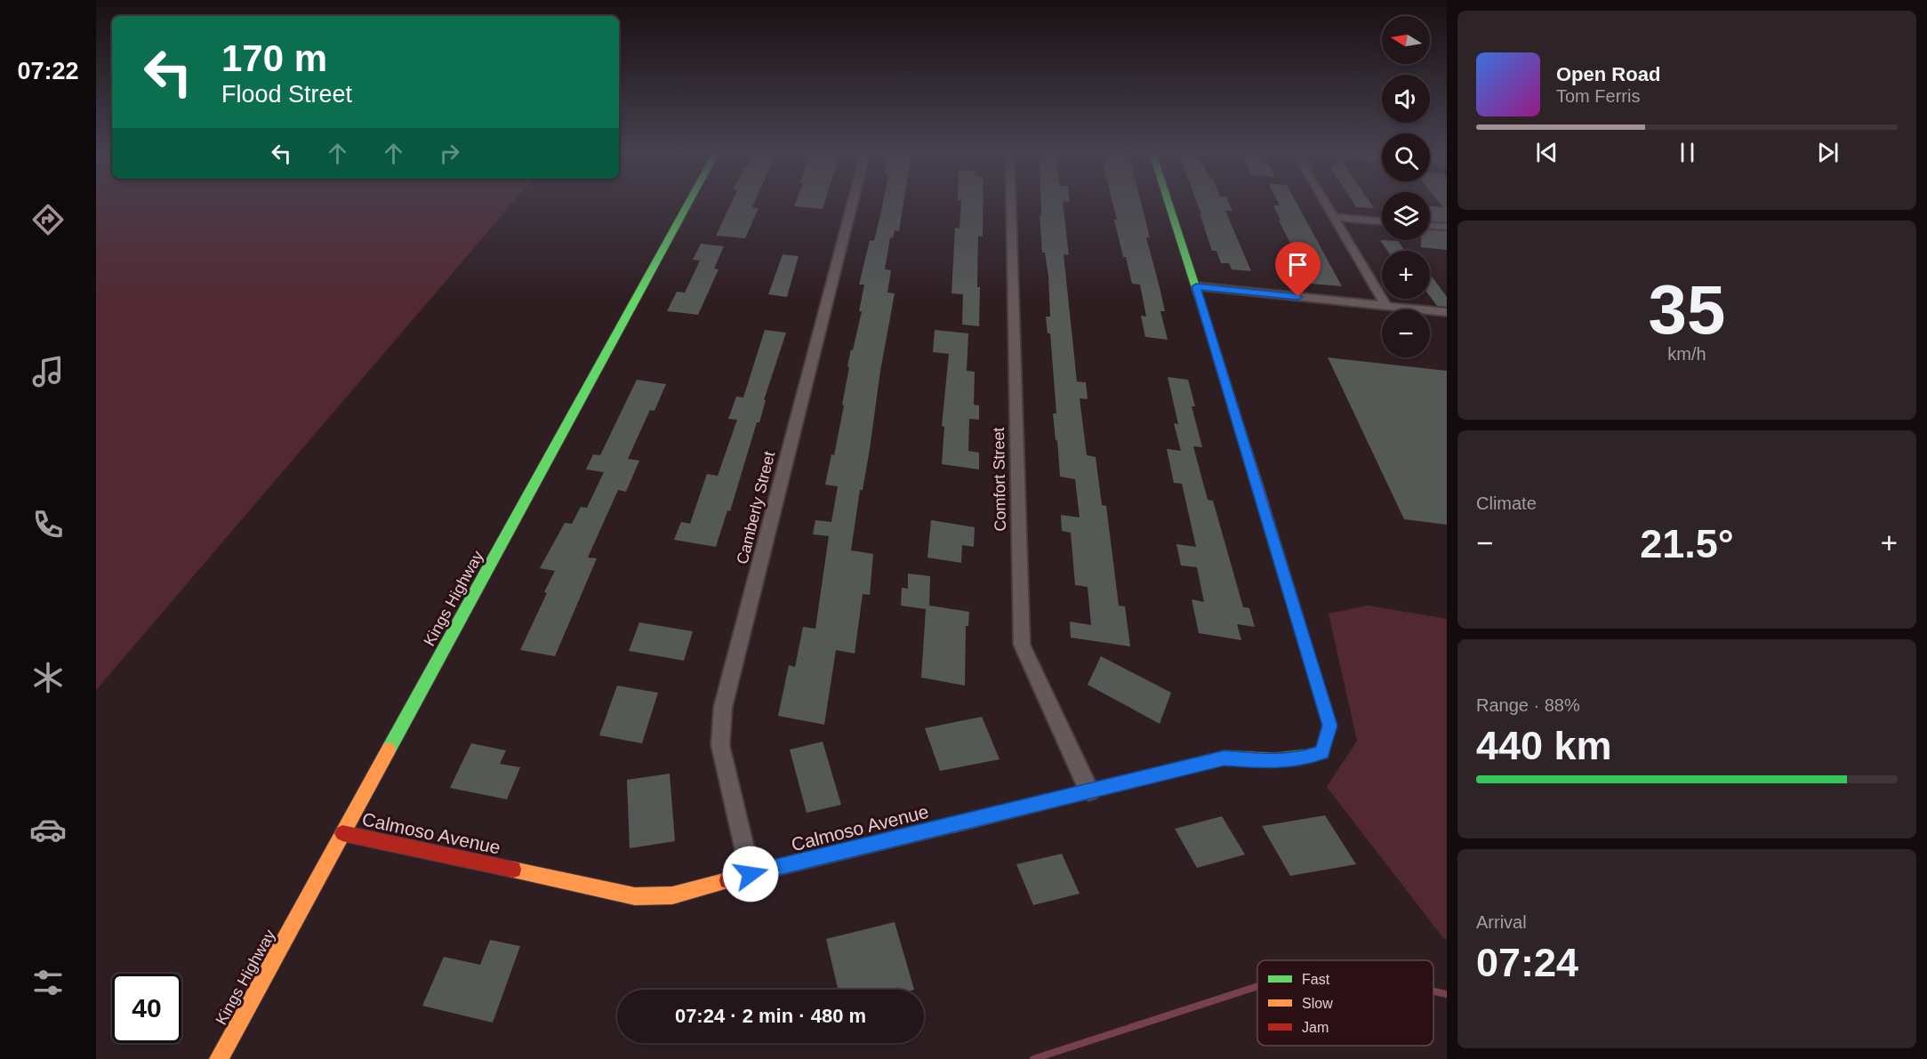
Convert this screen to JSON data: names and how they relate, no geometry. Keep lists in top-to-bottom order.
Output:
{
  "streets": {
    "street": [
      "Comfort Street",
      "Camberly Street",
      "Kings Highway",
      "Calmoso Avenue"
    ]
  },
  "crossings": [
    ["Comfort Street", "Calmoso Avenue"],
    ["Camberly Street", "Calmoso Avenue"],
    ["Kings Highway", "Calmoso Avenue"]
  ],
  "legend": ["Fast", "Slow", "Jam"],
  "north": "left",
  "page": {
    "tabs": "07:22",
    "map_buttons": ["+", "−"],
    "turn": ["170 m", "Flood Street"],
    "song": ["Open Road", "Tom Ferris"],
    "tile": [
      ["35", "km/h"],
      "Climate",
      ["Range · 88%", "440 km"],
      ["Arrival", "07:24"]
    ],
    "heat": ["−", "21.5°", "+"],
    "limit": "40",
    "trip": "07:24 · 2 min · 480 m"
  }
}
